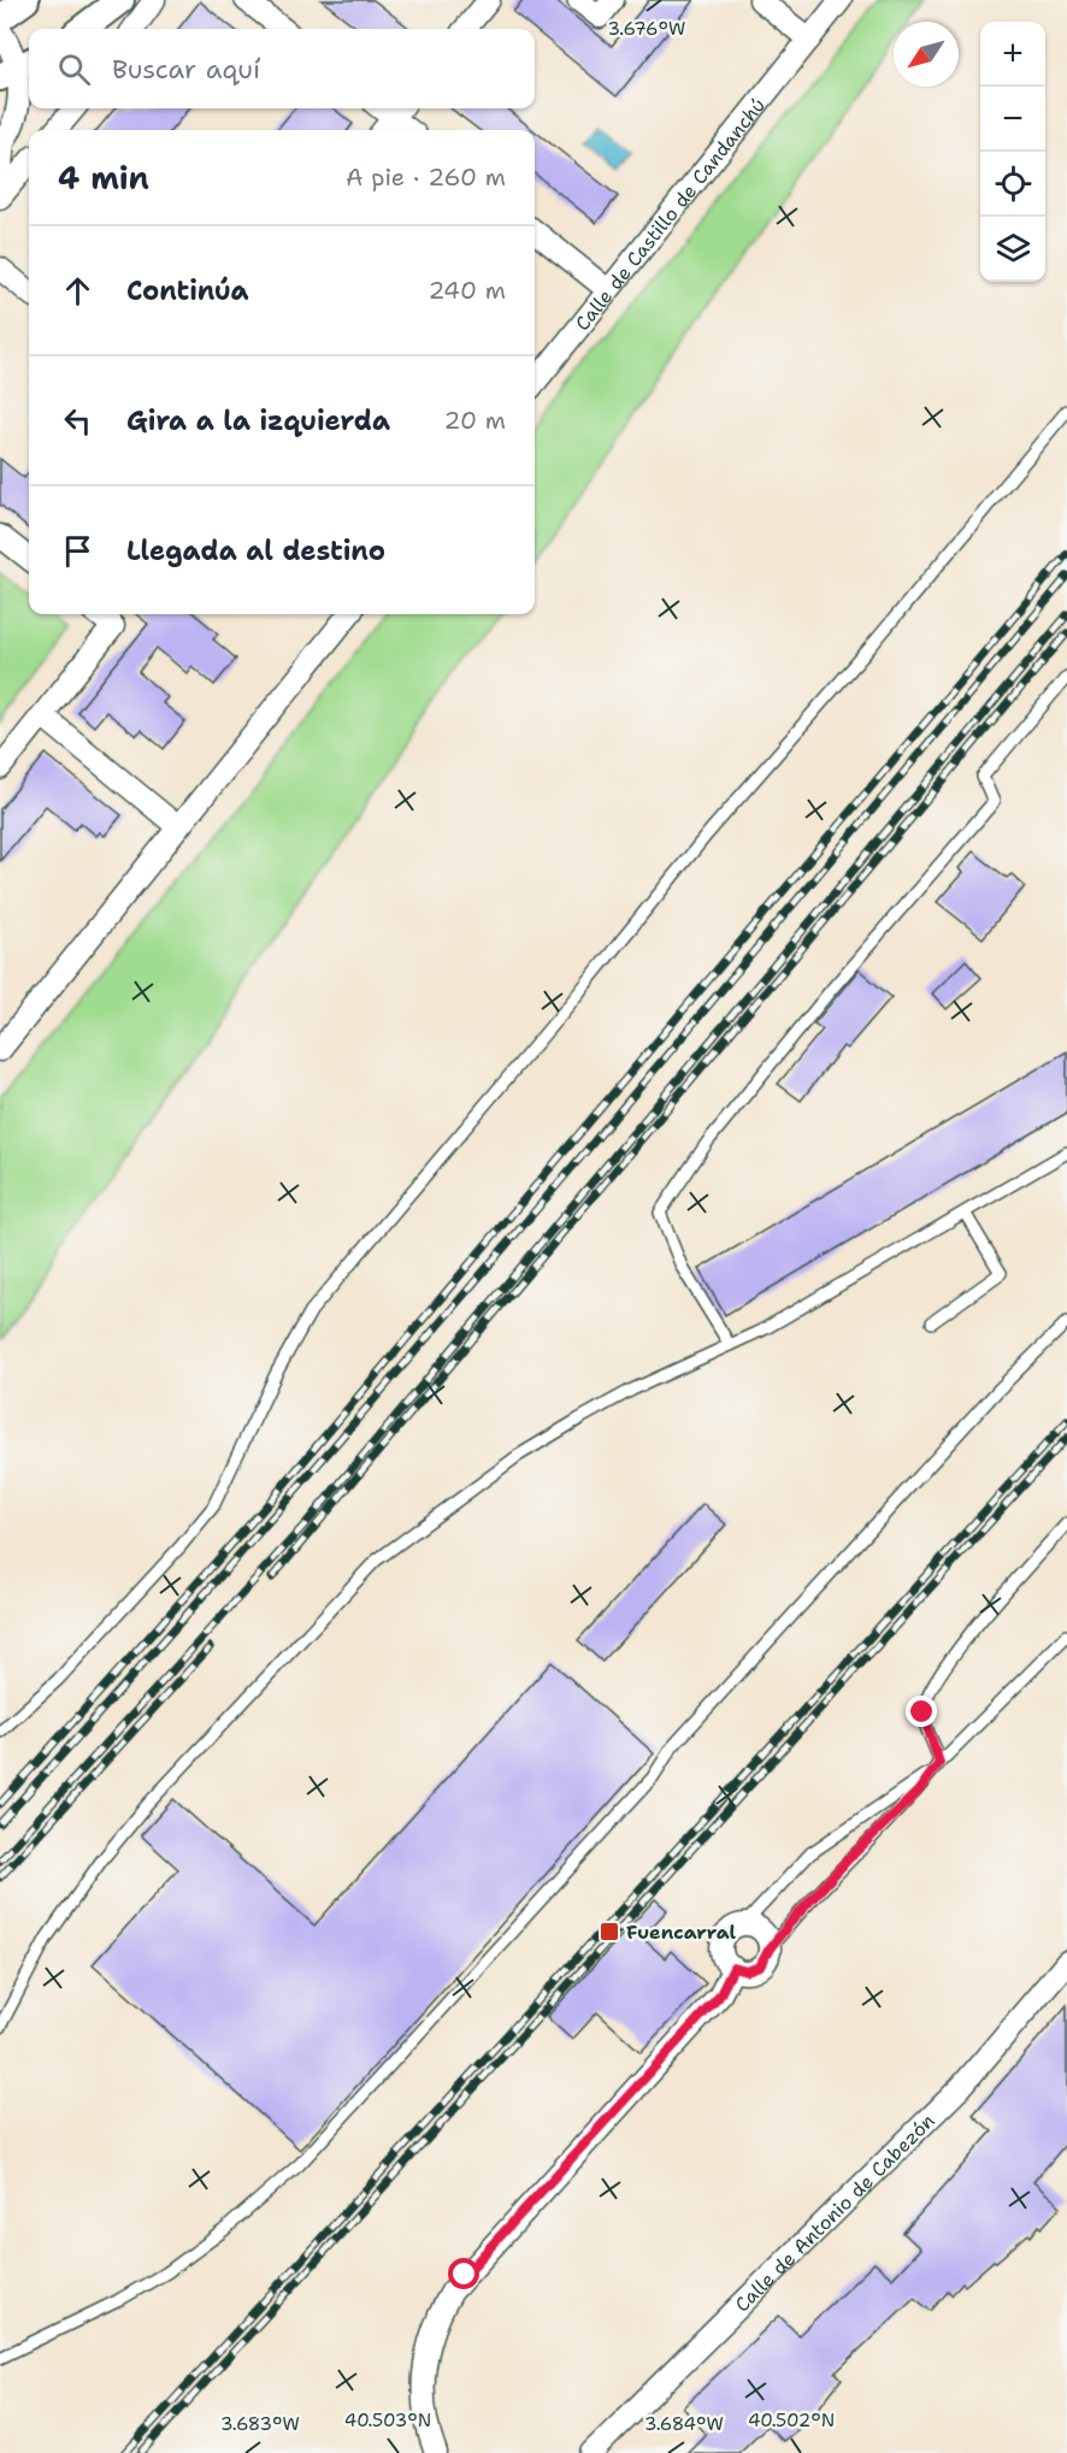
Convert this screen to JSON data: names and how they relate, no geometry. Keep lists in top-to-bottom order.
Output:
{
  "streets": {
    "street": ["Calle de Castillo de Candanchú", "Calle de Antonio de Cabezón"]
  },
  "places": {
    "transit": ["Fuencarral"]
  },
  "north": "bottom left",
  "page": {
    "map_buttons": ["+", "−"],
    "search": "Buscar aquí",
    "heading": ["4 min", "A pie · 260 m"],
    "list": [
      ["Continúa", "240 m"],
      ["Gira a la izquierda", "20 m"],
      "Llegada al destino"
    ]
  },
  "coordinates": [
    "3.676°W",
    "40.503°N",
    "40.502°N",
    "3.683°W",
    "3.684°W"
  ]
}
